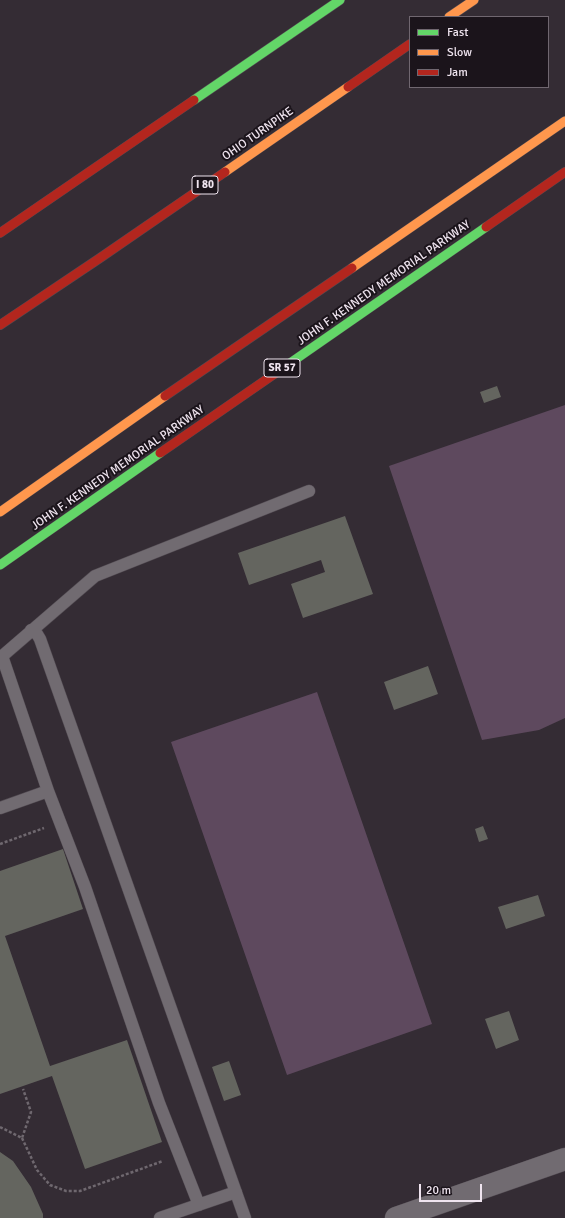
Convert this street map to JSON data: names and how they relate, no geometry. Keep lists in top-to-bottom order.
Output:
{
  "streets": {
    "highway": [
      "OHIO TURNPIKE",
      "I 80",
      "JOHN F. KENNEDY MEMORIAL PARKWAY",
      "SR 57"
    ]
  },
  "legend": ["Fast", "Slow", "Jam"],
  "scale_bar": "20 m"
}
